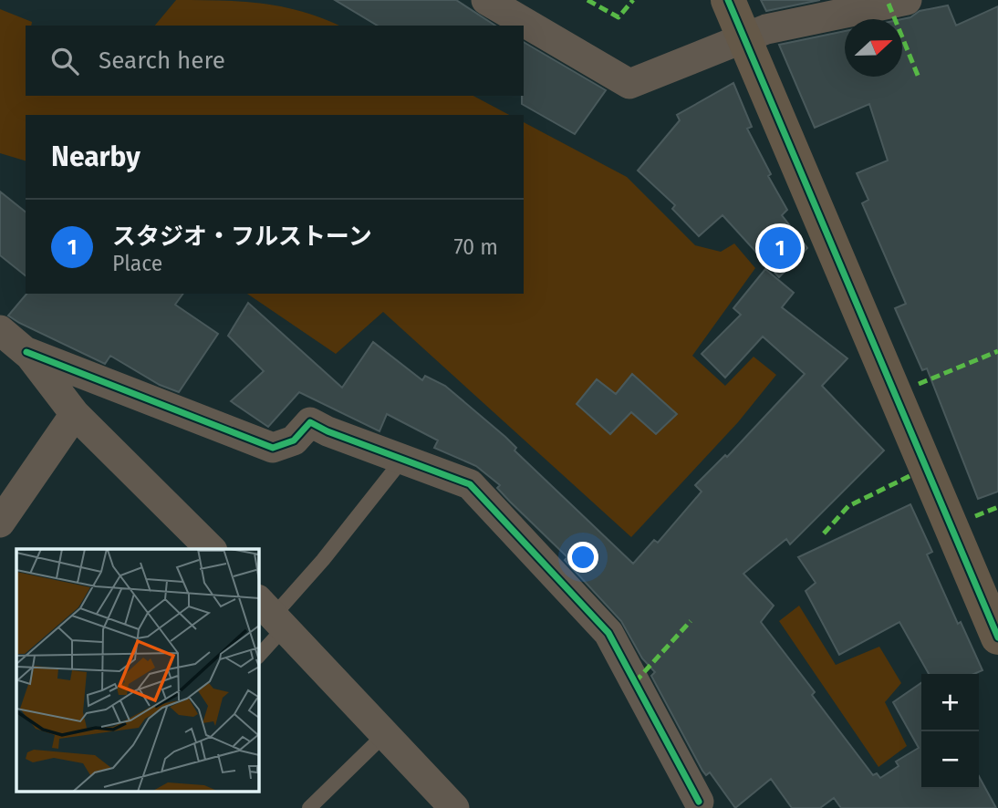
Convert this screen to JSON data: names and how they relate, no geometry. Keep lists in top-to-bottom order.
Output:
{
  "north": "right",
  "page": {
    "search": "Search here",
    "heading": "Nearby",
    "list": [
      {
        "mark": "1",
        "name": "スタジオ・フルストーン",
        "note": "Place",
        "value": "70 m"
      }
    ],
    "pins": "1",
    "map_buttons": ["+", "−"]
  }
}
